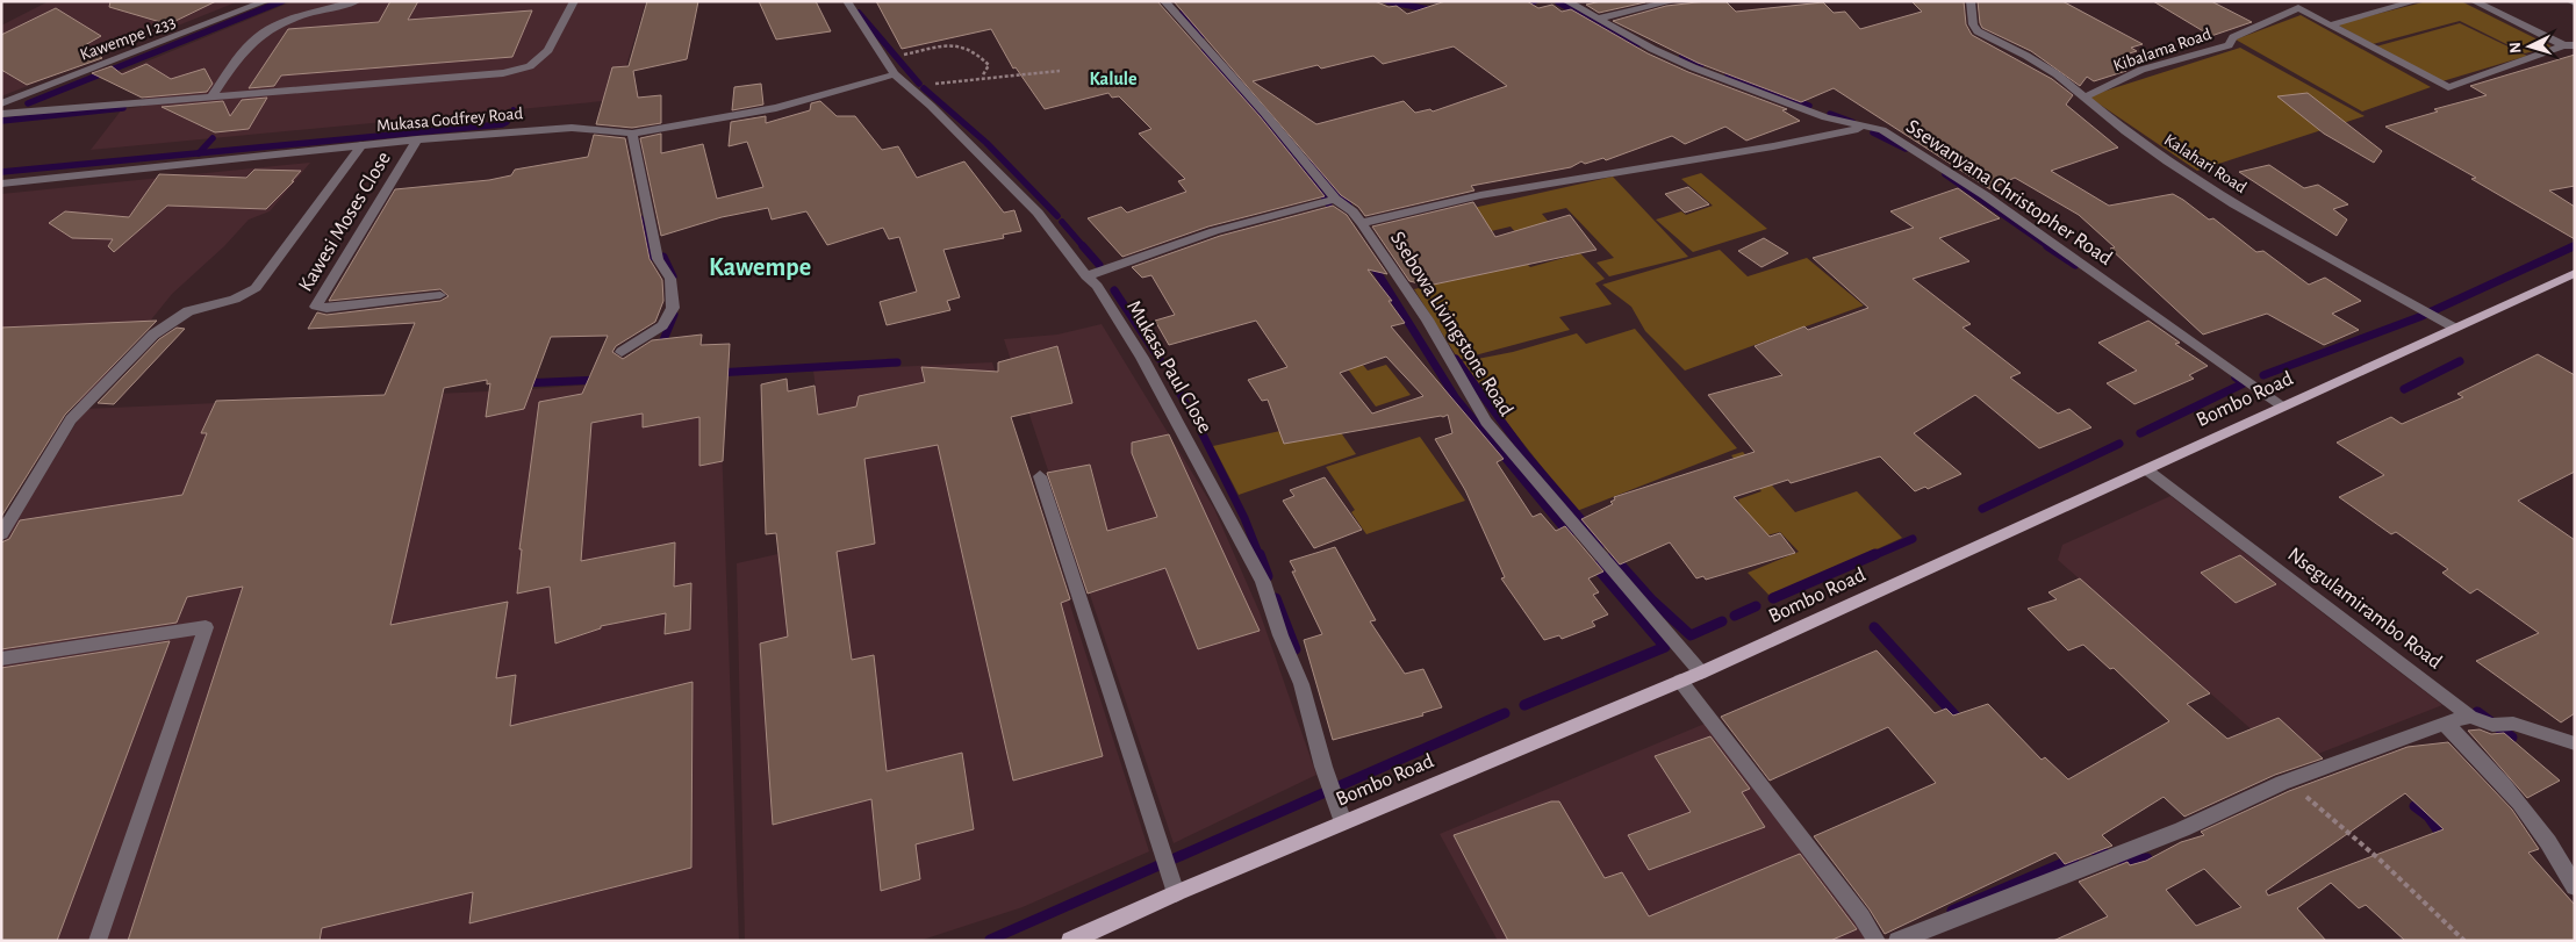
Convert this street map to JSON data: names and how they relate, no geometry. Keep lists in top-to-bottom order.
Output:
{
  "streets": {
    "main road": ["Bombo Road"],
    "street": [
      "Kawempe I 233",
      "Kibalama Road",
      "Mukasa Godfrey Road",
      "Kalahari Road",
      "Ssewanyana Christopher Road",
      "Kawesi Moses Close",
      "Ssebowa Livingstone Road",
      "Mukasa Paul Close",
      "Nsegulamirambo Road"
    ]
  },
  "crossings": [
    ["Kibalama Road", "Kalahari Road"],
    ["Mukasa Godfrey Road", "Kawesi Moses Close"],
    ["Mukasa Godfrey Road", "Mukasa Paul Close"],
    ["Kalahari Road", "Bombo Road"],
    ["Ssewanyana Christopher Road", "Bombo Road"],
    ["Ssebowa Livingstone Road", "Bombo Road"],
    ["Mukasa Paul Close", "Bombo Road"],
    ["Bombo Road", "Nsegulamirambo Road"]
  ],
  "districts": ["Kalule", "Kawempe"],
  "north": "left"
}
